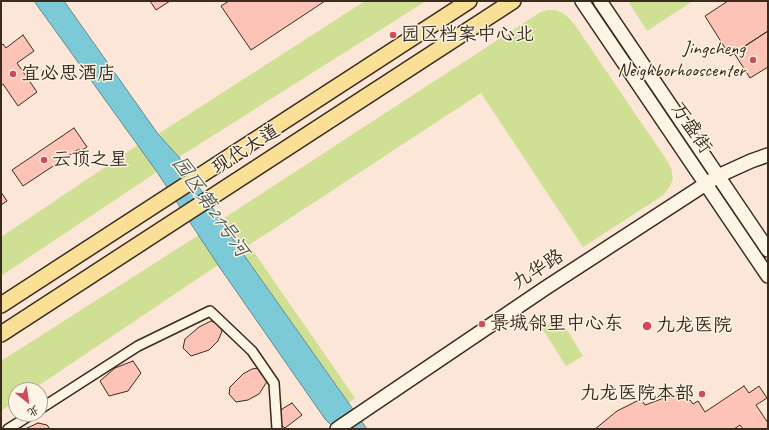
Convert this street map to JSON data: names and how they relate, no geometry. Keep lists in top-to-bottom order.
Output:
{
  "streets": {
    "main road": ["万盛街", "现代大道", "九华路"]
  },
  "crossings": [
    ["万盛街", "九华路"]
  ],
  "water": ["园区第21号河"],
  "places": [
    "园区档案中心北",
    "Jingcheng Neighborhooscenter",
    "宜必思酒店",
    "云顶之星",
    "景城邻里中心东",
    "九龙医院",
    "九龙医院本部"
  ],
  "north": "bottom right"
}
